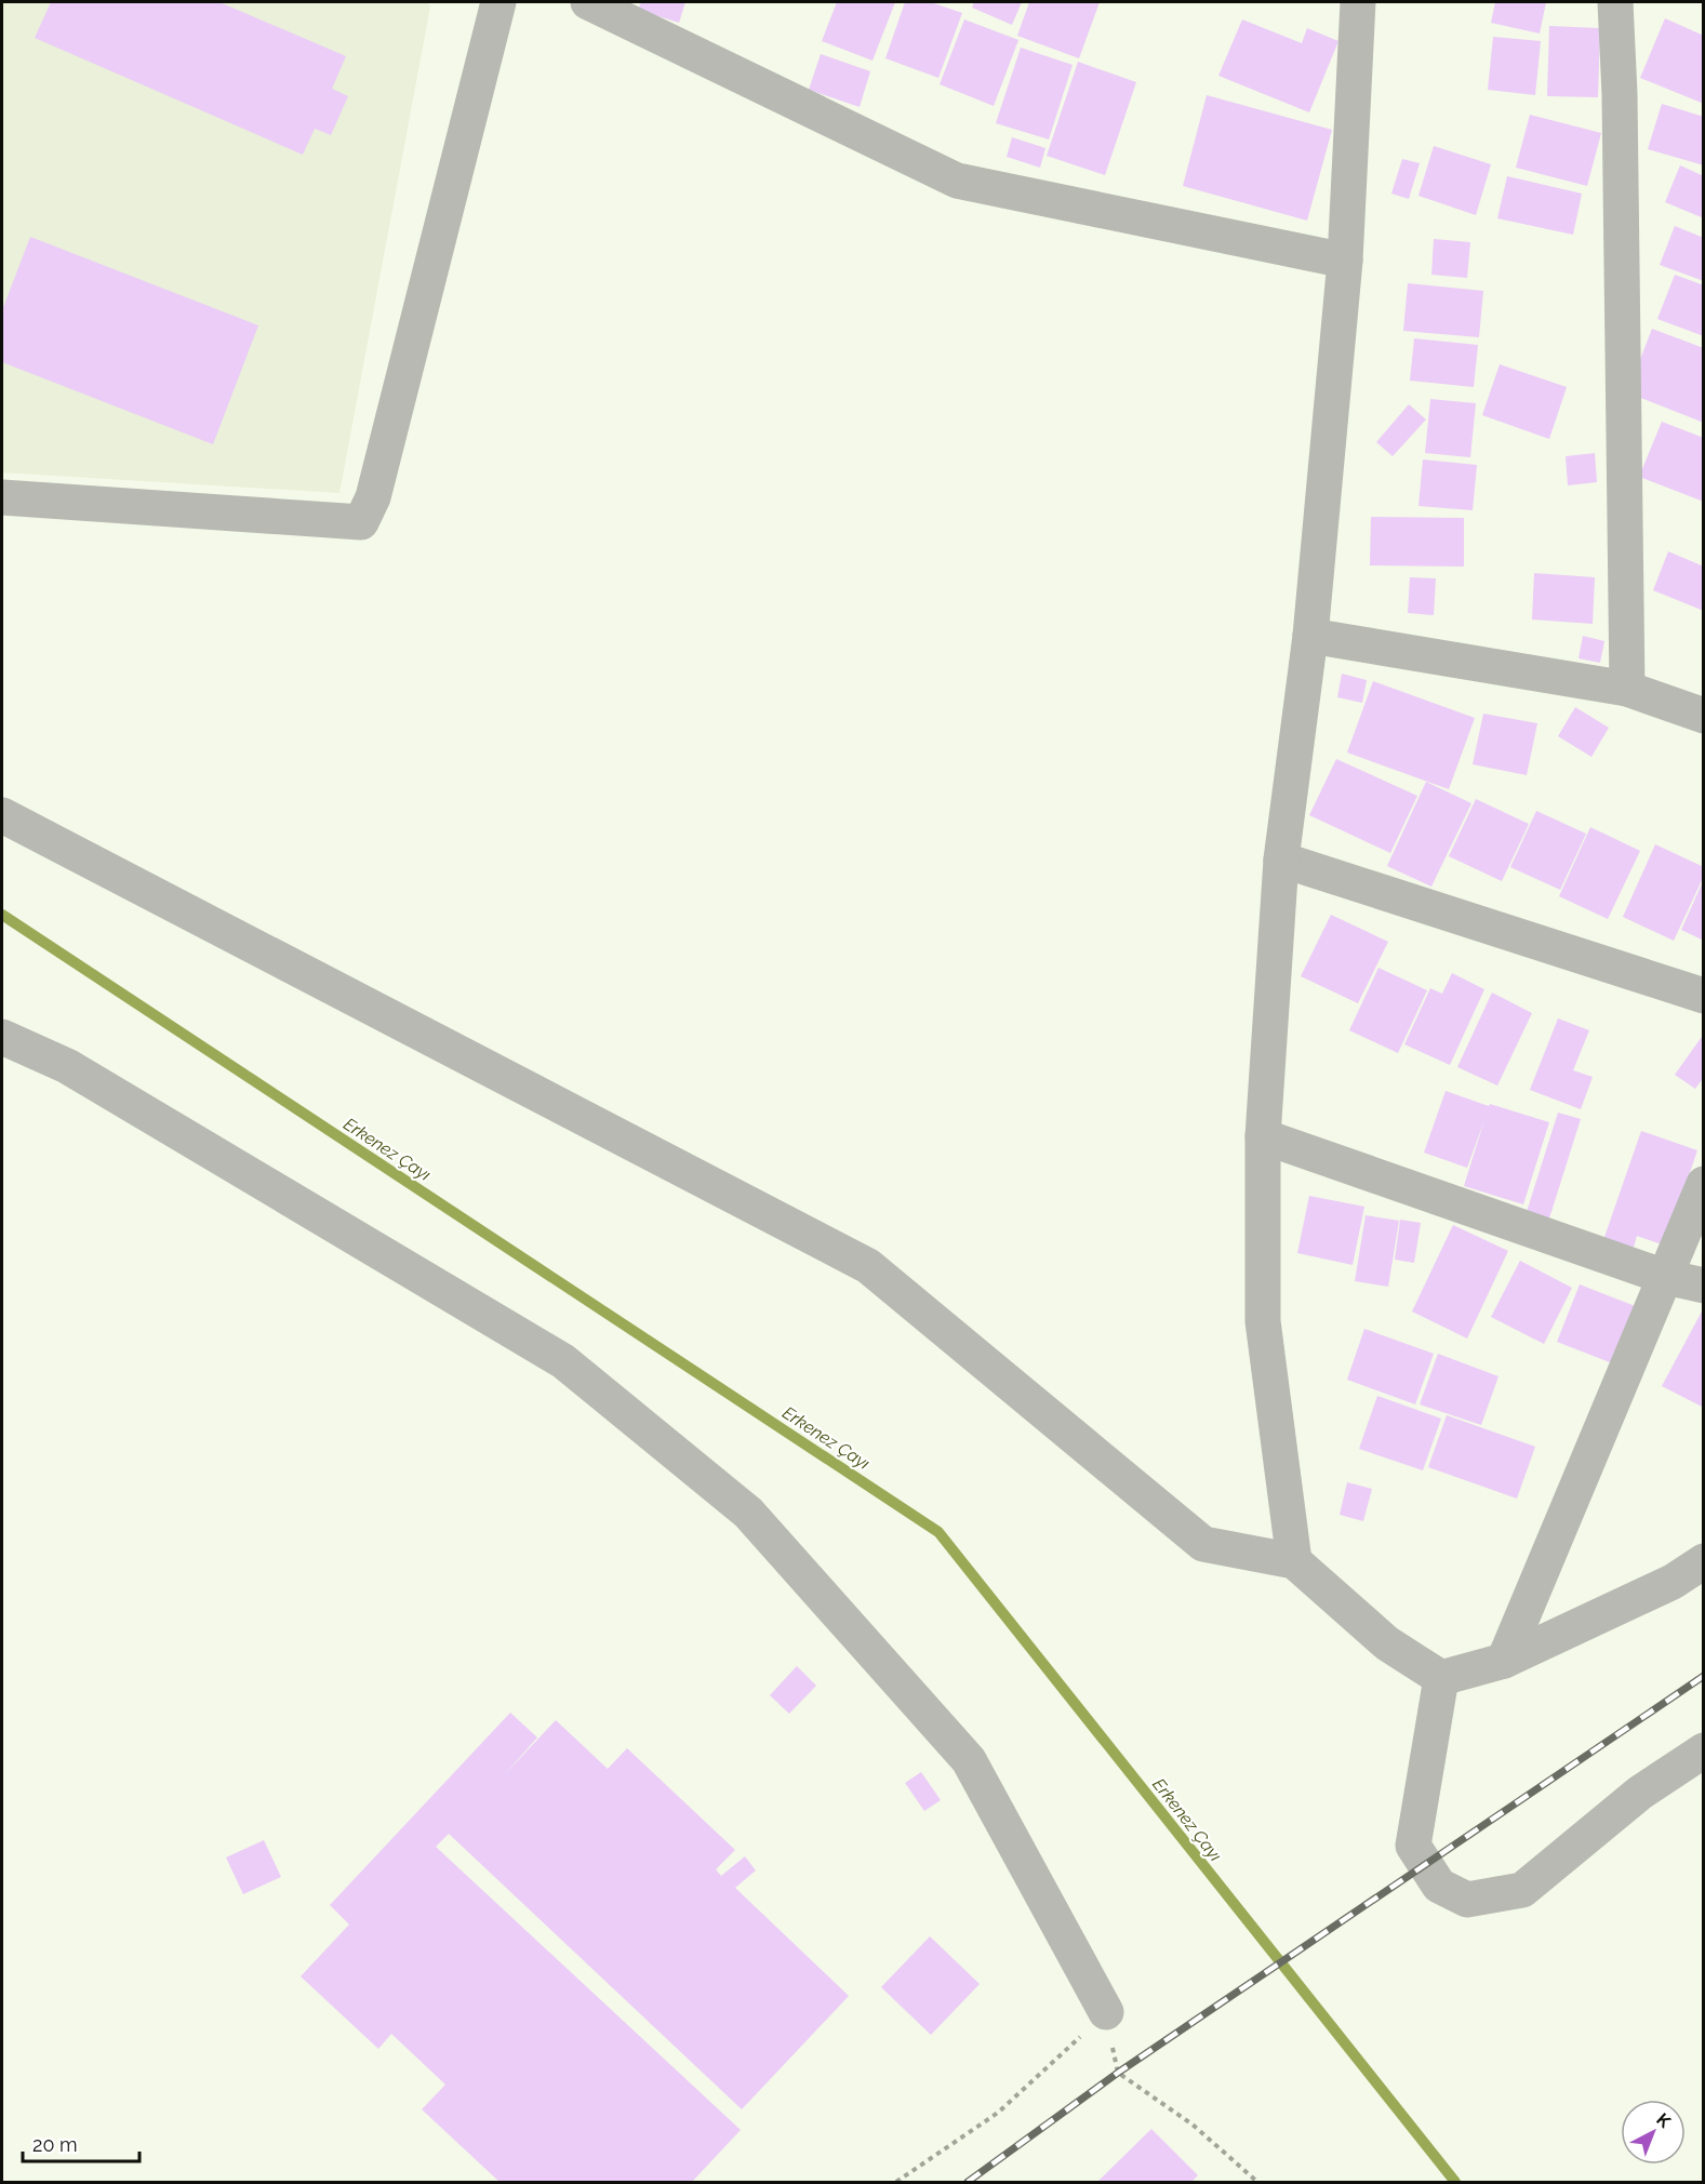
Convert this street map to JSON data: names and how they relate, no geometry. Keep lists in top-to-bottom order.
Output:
{
  "water": ["Erkenez Çayı"],
  "scale_bar": "20 m",
  "north": "top right"
}
